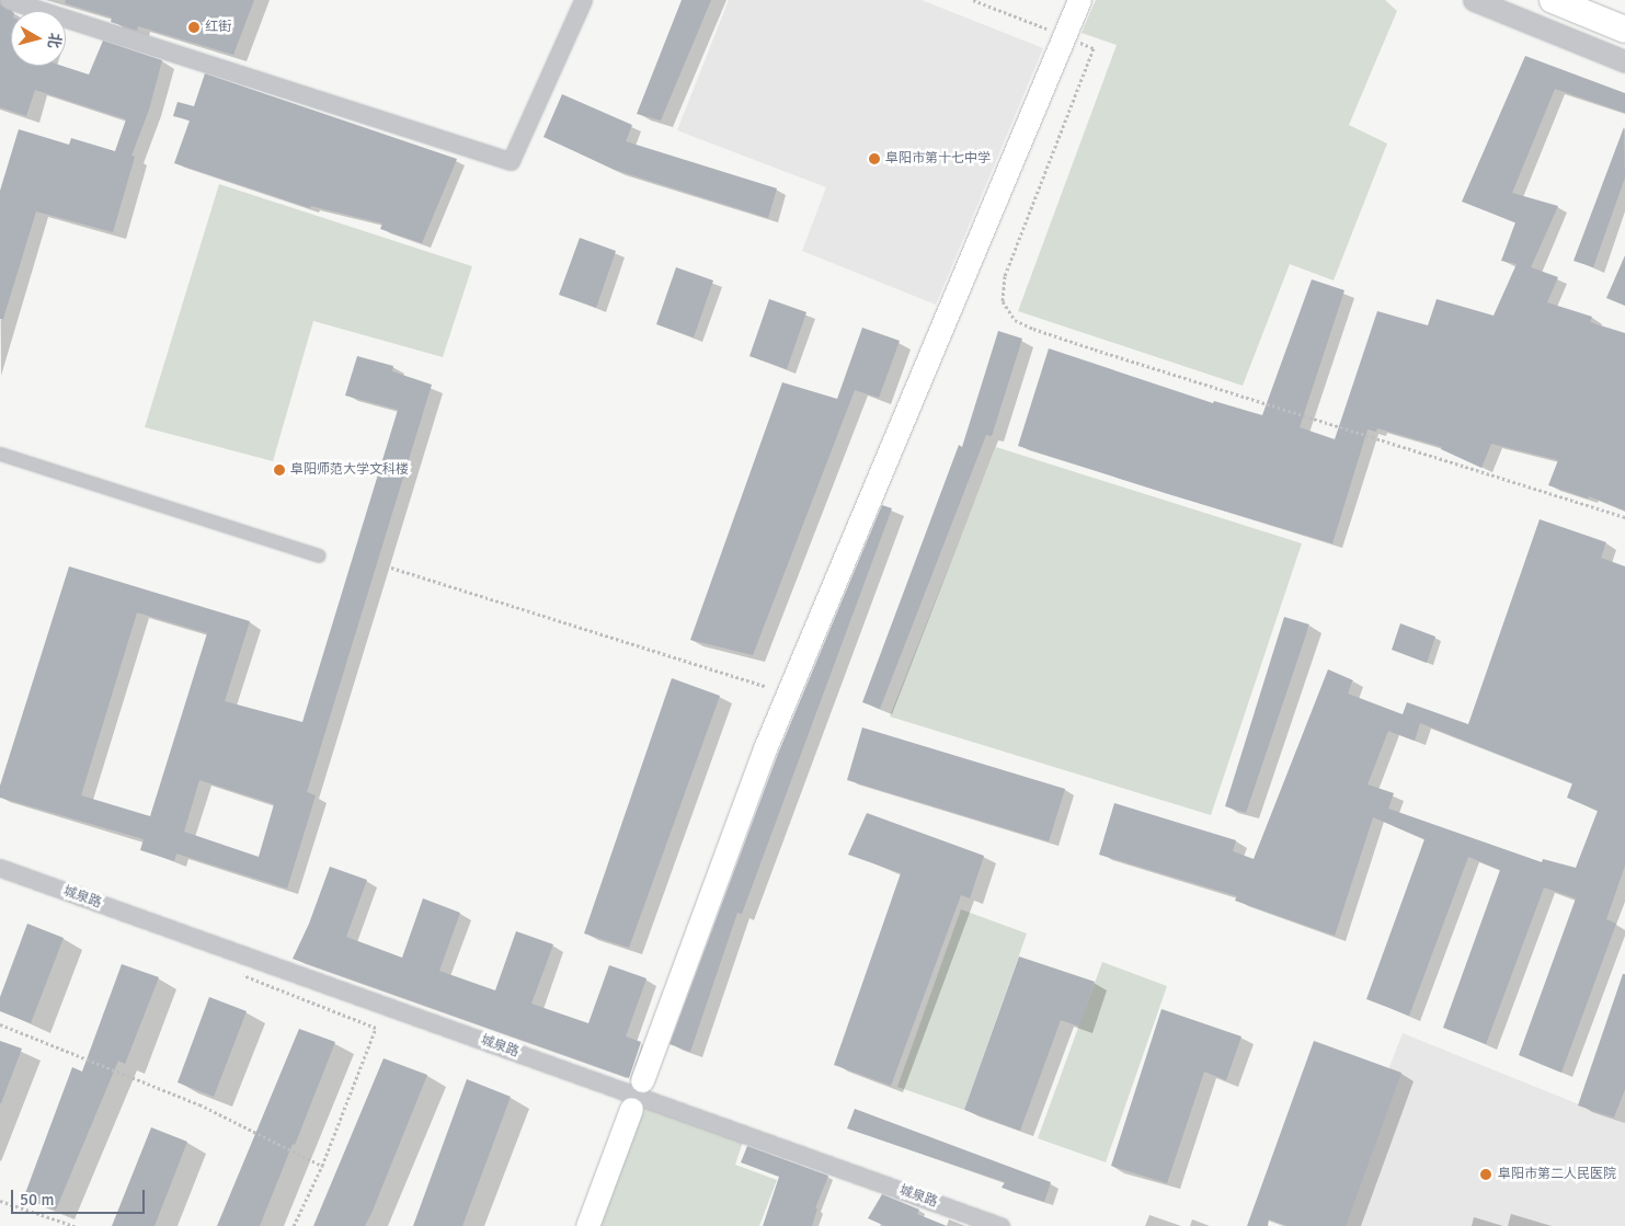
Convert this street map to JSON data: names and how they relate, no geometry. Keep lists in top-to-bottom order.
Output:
{
  "streets": {
    "street": ["城泉路"]
  },
  "places": [
    "红街",
    "阜阳市第十七中学",
    "阜阳师范大学文科楼",
    "阜阳市第二人民医院"
  ],
  "scale_bar": "50 m",
  "north": "right"
}
